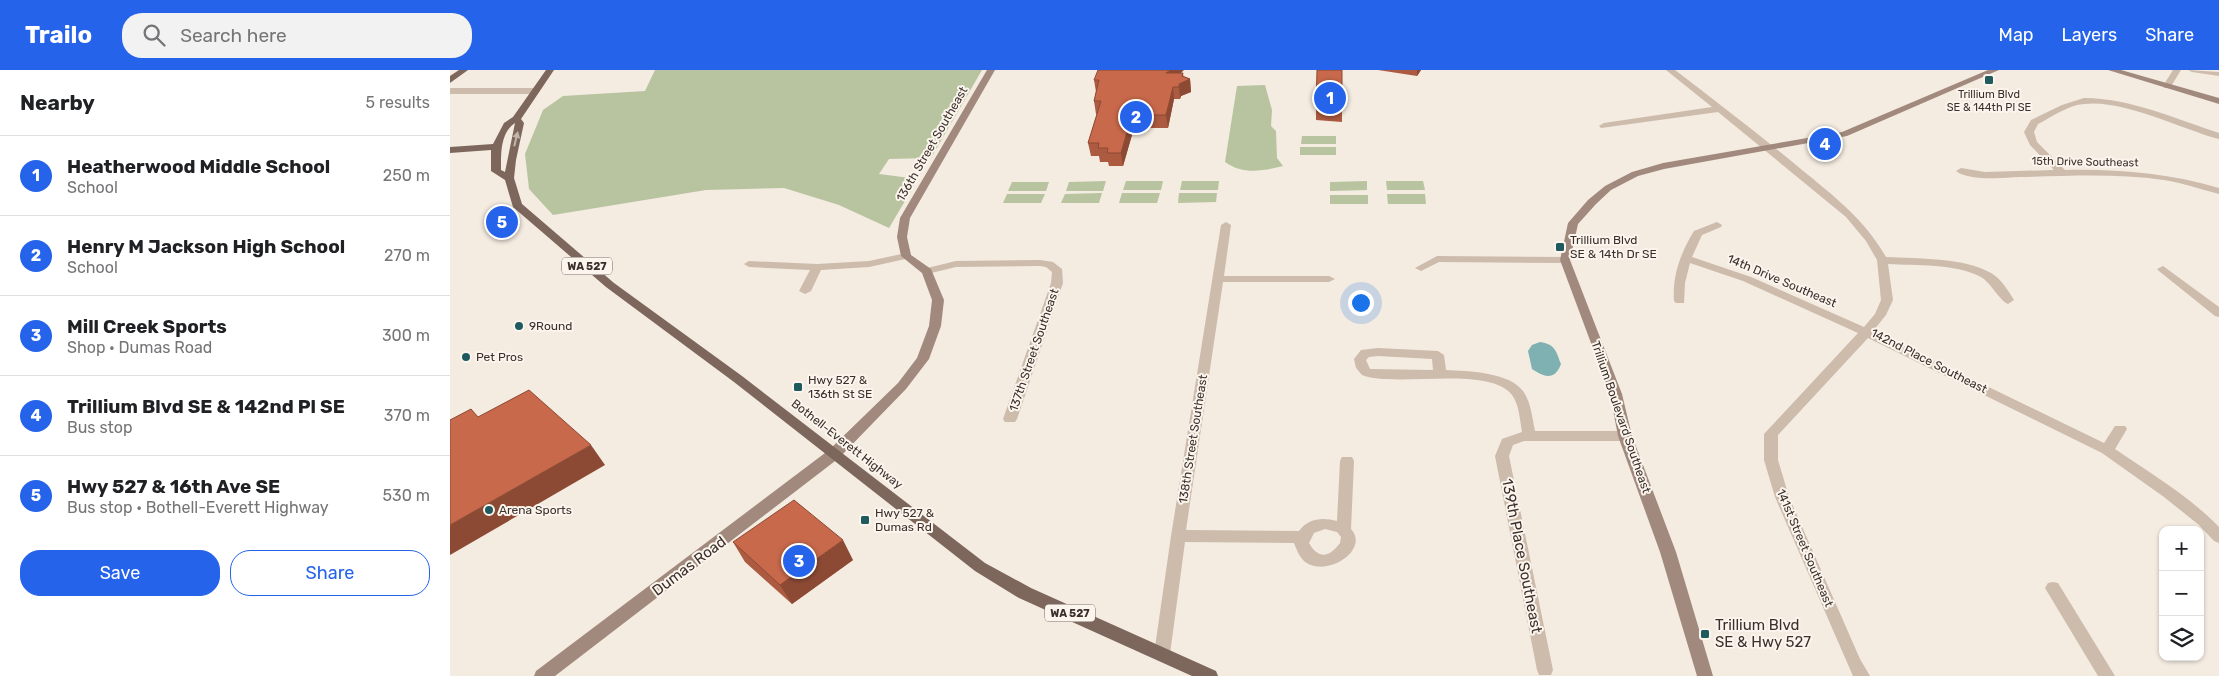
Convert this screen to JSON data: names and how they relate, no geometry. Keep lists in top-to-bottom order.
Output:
{
  "streets": {
    "main road": ["WA 527", "Bothell-Everett Highway"],
    "street": [
      "136th Street Southeast",
      "15th Drive Southeast",
      "14th Drive Southeast",
      "137th Street Southeast",
      "142nd Place Southeast",
      "Trillium Boulevard Southeast",
      "138th Street Southeast",
      "141st Street Southeast",
      "139th Place Southeast",
      "Dumas Road"
    ]
  },
  "crossings": [
    ["14th Drive Southeast", "142nd Place Southeast"],
    ["14th Drive Southeast", "141st Street Southeast"],
    ["142nd Place Southeast", "141st Street Southeast"],
    ["138th Street Southeast", "Bothell-Everett Highway"],
    ["Bothell-Everett Highway", "Dumas Road"]
  ],
  "places": {
    "transit": [
      "Trillium Blvd SE & 144th Pl SE",
      "Trillium Blvd SE & 14th Dr SE",
      "Hwy 527 & 136th St SE",
      "Hwy 527 & Dumas Rd",
      "Trillium Blvd SE & Hwy 527"
    ],
    "other": ["9Round", "Pet Pros", "Arena Sports"]
  },
  "page": {
    "header": "Trailo",
    "search": "Search here",
    "nav": ["Map", "Layers", "Share"],
    "heading": ["Nearby", "5 results"],
    "pins": [
      "1",
      "2",
      "4",
      "5",
      "3"
    ],
    "list": [
      {
        "mark": "1",
        "name": "Heatherwood Middle School",
        "note": "School",
        "value": "250 m"
      },
      {
        "mark": "2",
        "name": "Henry M Jackson High School",
        "note": "School",
        "value": "270 m"
      },
      {
        "mark": "3",
        "name": "Mill Creek Sports",
        "note": "Shop · Dumas Road",
        "value": "300 m"
      },
      {
        "mark": "4",
        "name": "Trillium Blvd SE & 142nd Pl SE",
        "note": "Bus stop",
        "value": "370 m"
      },
      {
        "mark": "5",
        "name": "Hwy 527 & 16th Ave SE",
        "note": "Bus stop · Bothell-Everett Highway",
        "value": "530 m"
      }
    ],
    "map_buttons": ["+", "−"],
    "buttons": ["Save", "Share"]
  }
}
